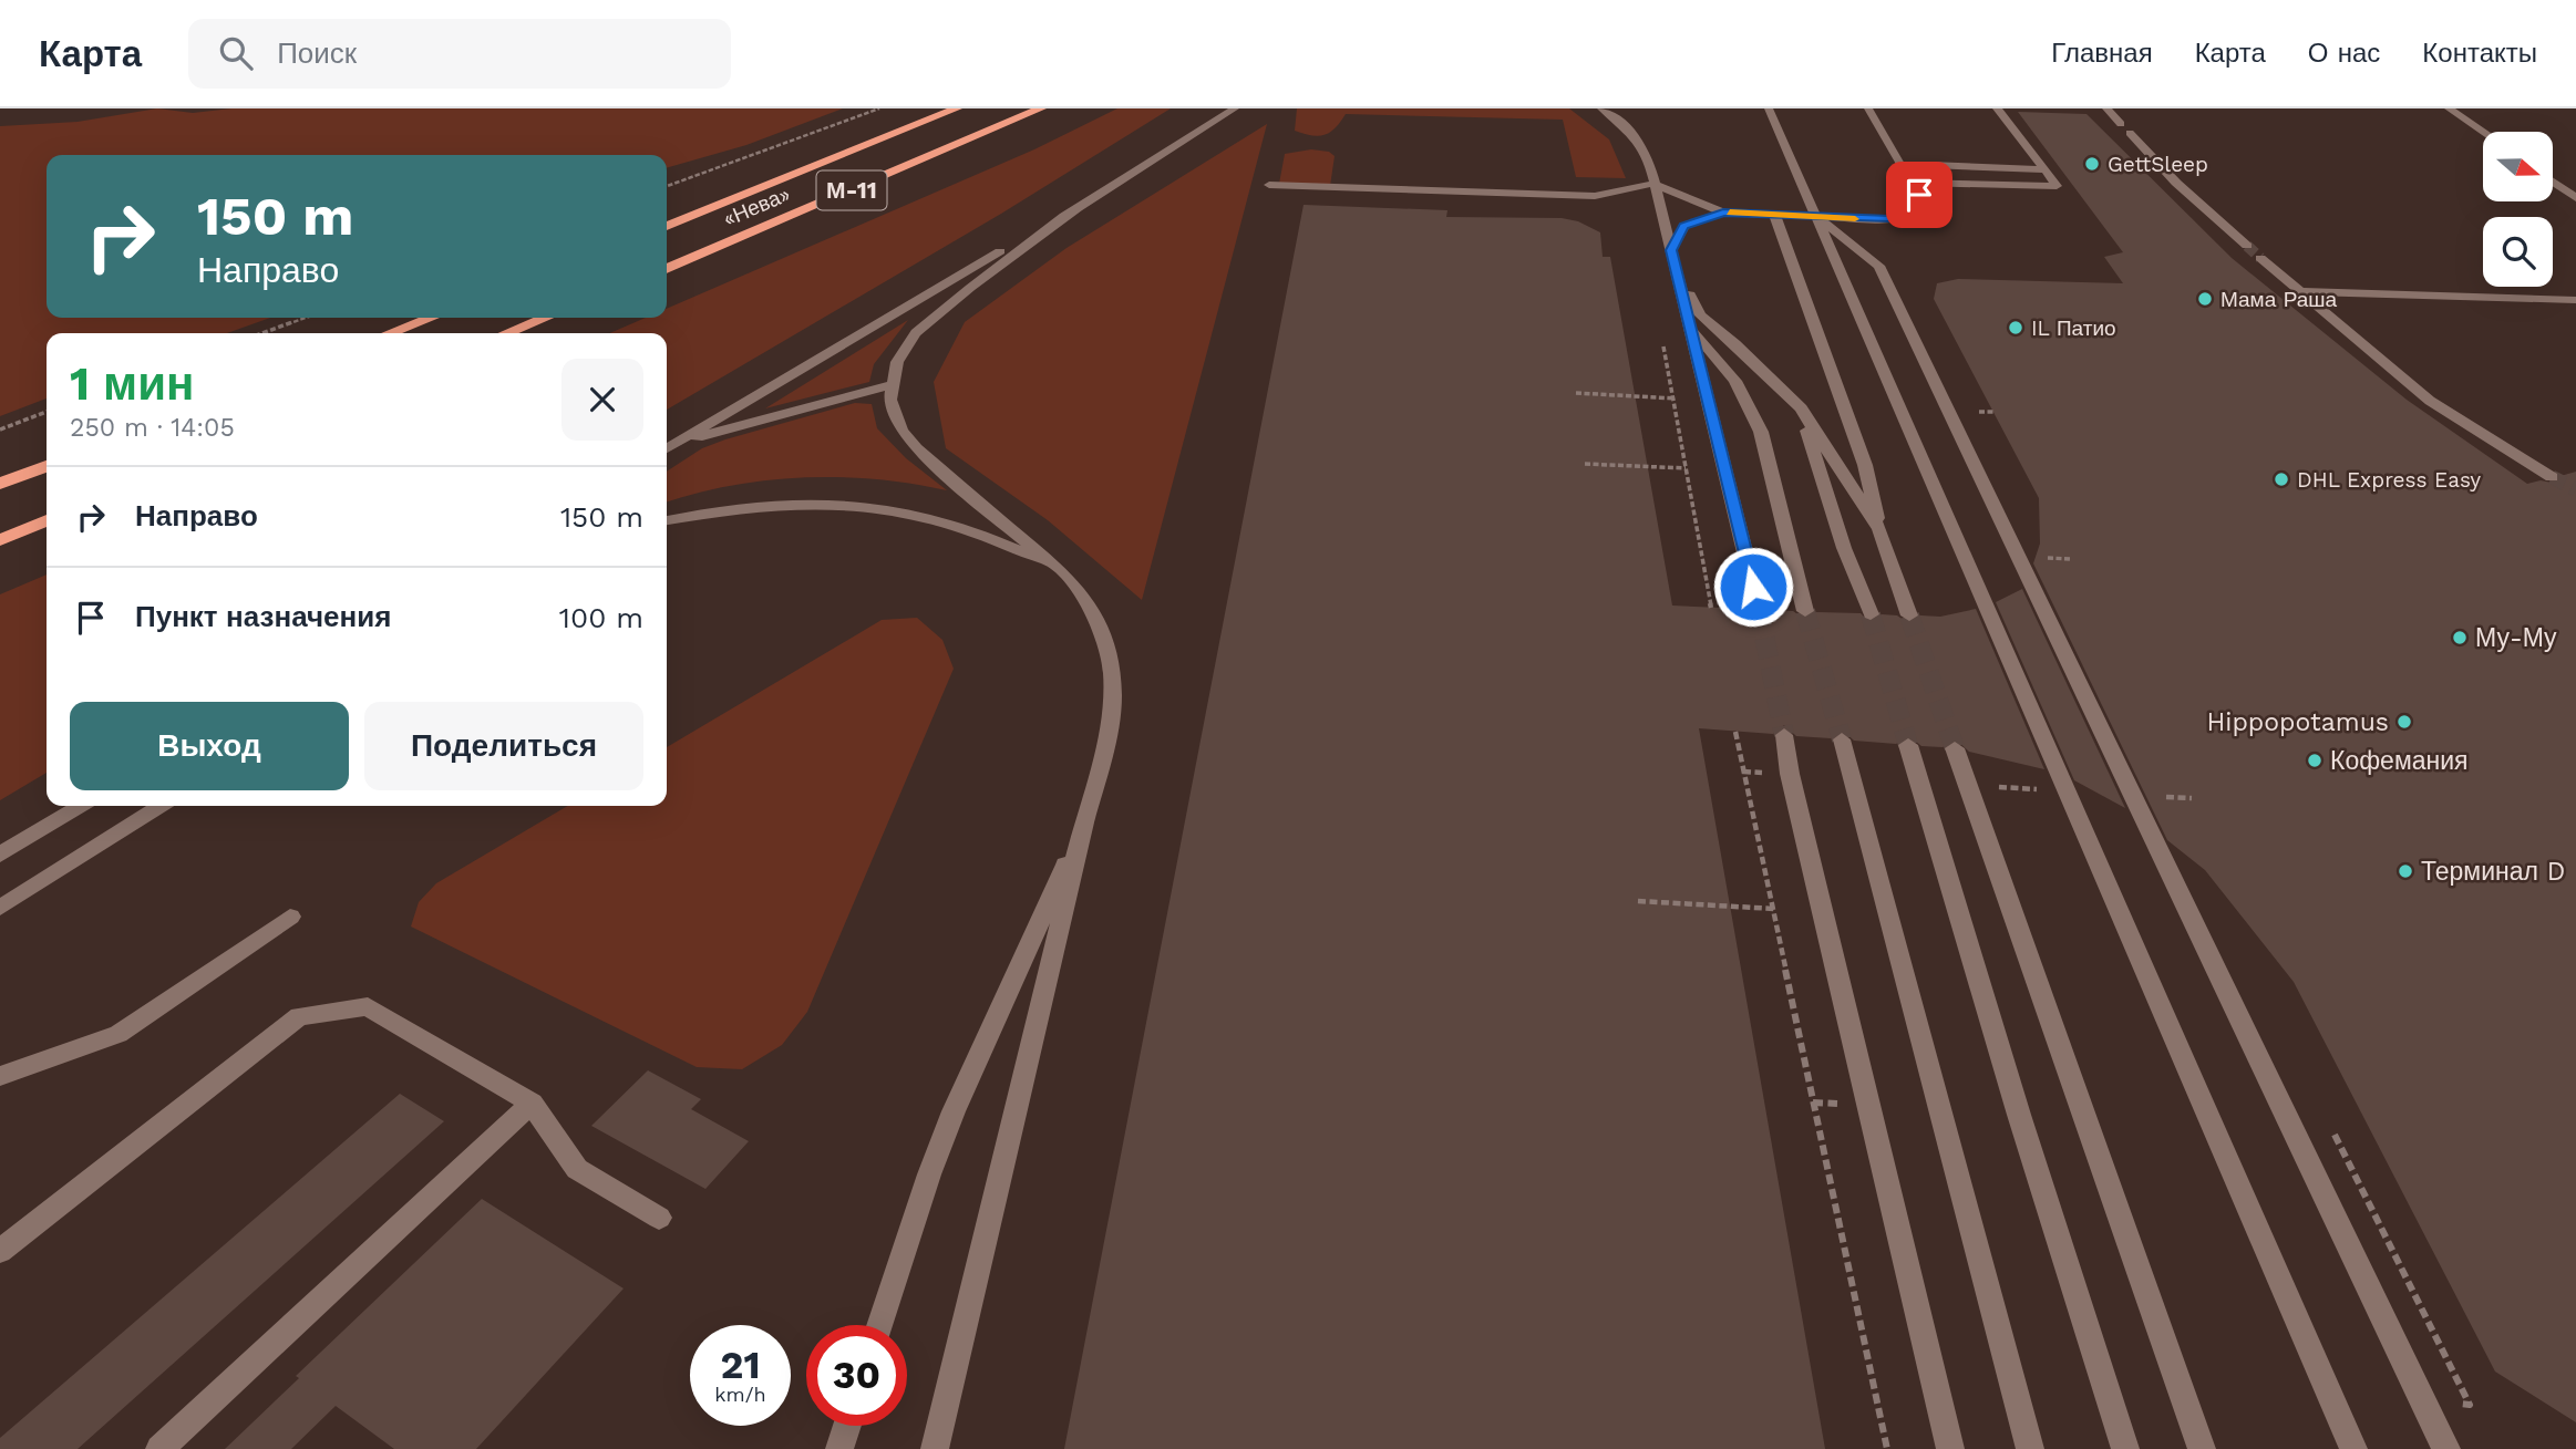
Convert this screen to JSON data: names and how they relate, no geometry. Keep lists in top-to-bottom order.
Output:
{
  "streets": {
    "highway": ["М-11", "«Нева»"]
  },
  "places": [
    "GettSleep",
    "Мама Раша",
    "IL Патио",
    "DHL Express Easy",
    "Му-Му",
    "Hippopotamus",
    "Кофемания",
    "Терминал D"
  ],
  "north": "right",
  "page": {
    "header": "Карта",
    "search": "Поиск",
    "nav": [
      "Главная",
      "Карта",
      "О нас",
      "Контакты"
    ],
    "turn": ["150 m", "Направо"],
    "heading": ["1 мин", "250 m · 14:05"],
    "list": [
      {
        "name": "Направо",
        "value": "150 m"
      },
      {
        "name": "Пункт назначения",
        "value": "100 m"
      }
    ],
    "buttons": ["Выход", "Поделиться"],
    "speed": "21 km/h",
    "limit": "30"
  }
}
